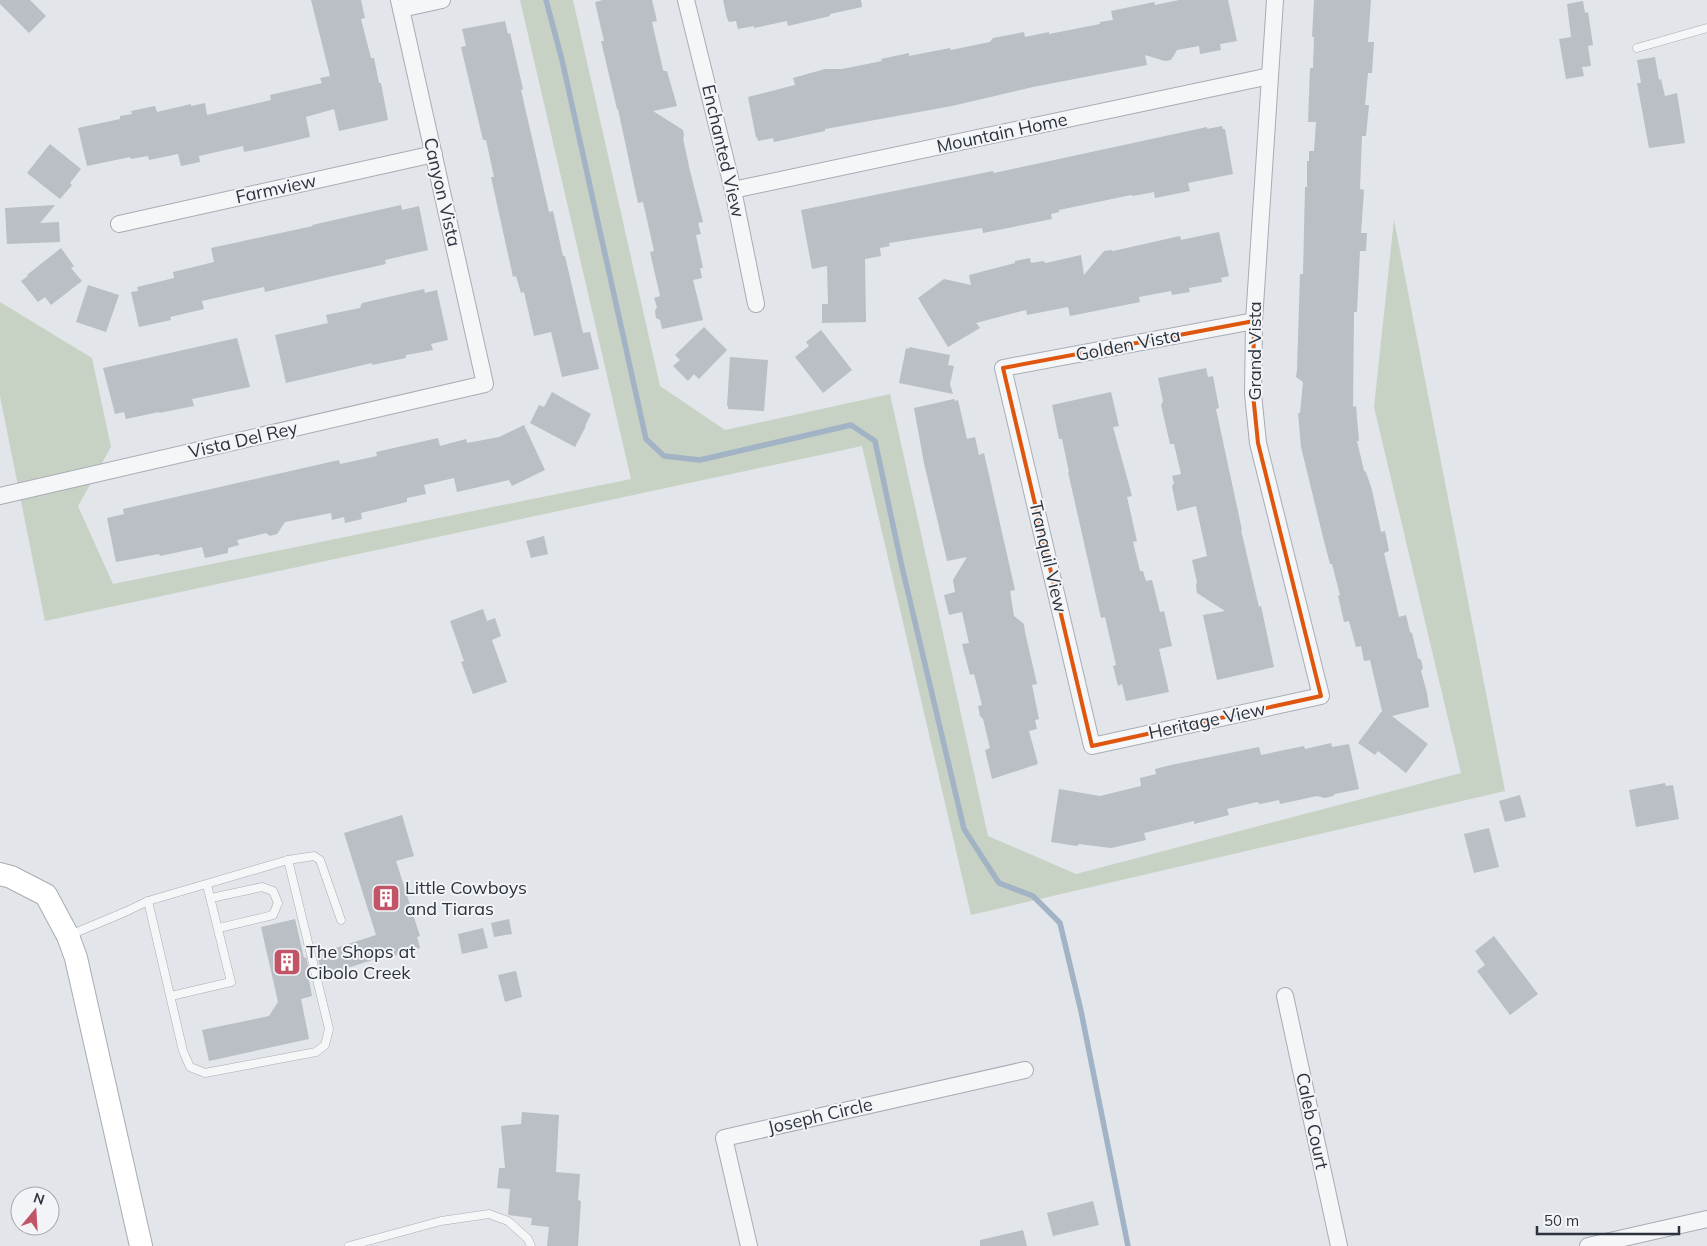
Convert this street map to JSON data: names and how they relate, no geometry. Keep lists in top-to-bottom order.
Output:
{
  "streets": {
    "street": [
      "Mountain Home",
      "Enchanted View",
      "Farmview",
      "Canyon Vista",
      "Golden Vista",
      "Grand Vista",
      "Vista Del Rey",
      "Tranquil View",
      "Heritage View",
      "Joseph Circle",
      "Caleb Court"
    ]
  },
  "crossings": [
    ["Mountain Home", "Enchanted View"],
    ["Mountain Home", "Grand Vista"],
    ["Farmview", "Canyon Vista"],
    ["Canyon Vista", "Vista Del Rey"],
    ["Golden Vista", "Grand Vista"],
    ["Golden Vista", "Tranquil View"],
    ["Grand Vista", "Heritage View"],
    ["Tranquil View", "Heritage View"]
  ],
  "places": {
    "building": ["Little Cowboys and Tiaras", "The Shops at Cibolo Creek"]
  },
  "scale_bar": "50 m",
  "north": "top"
}
